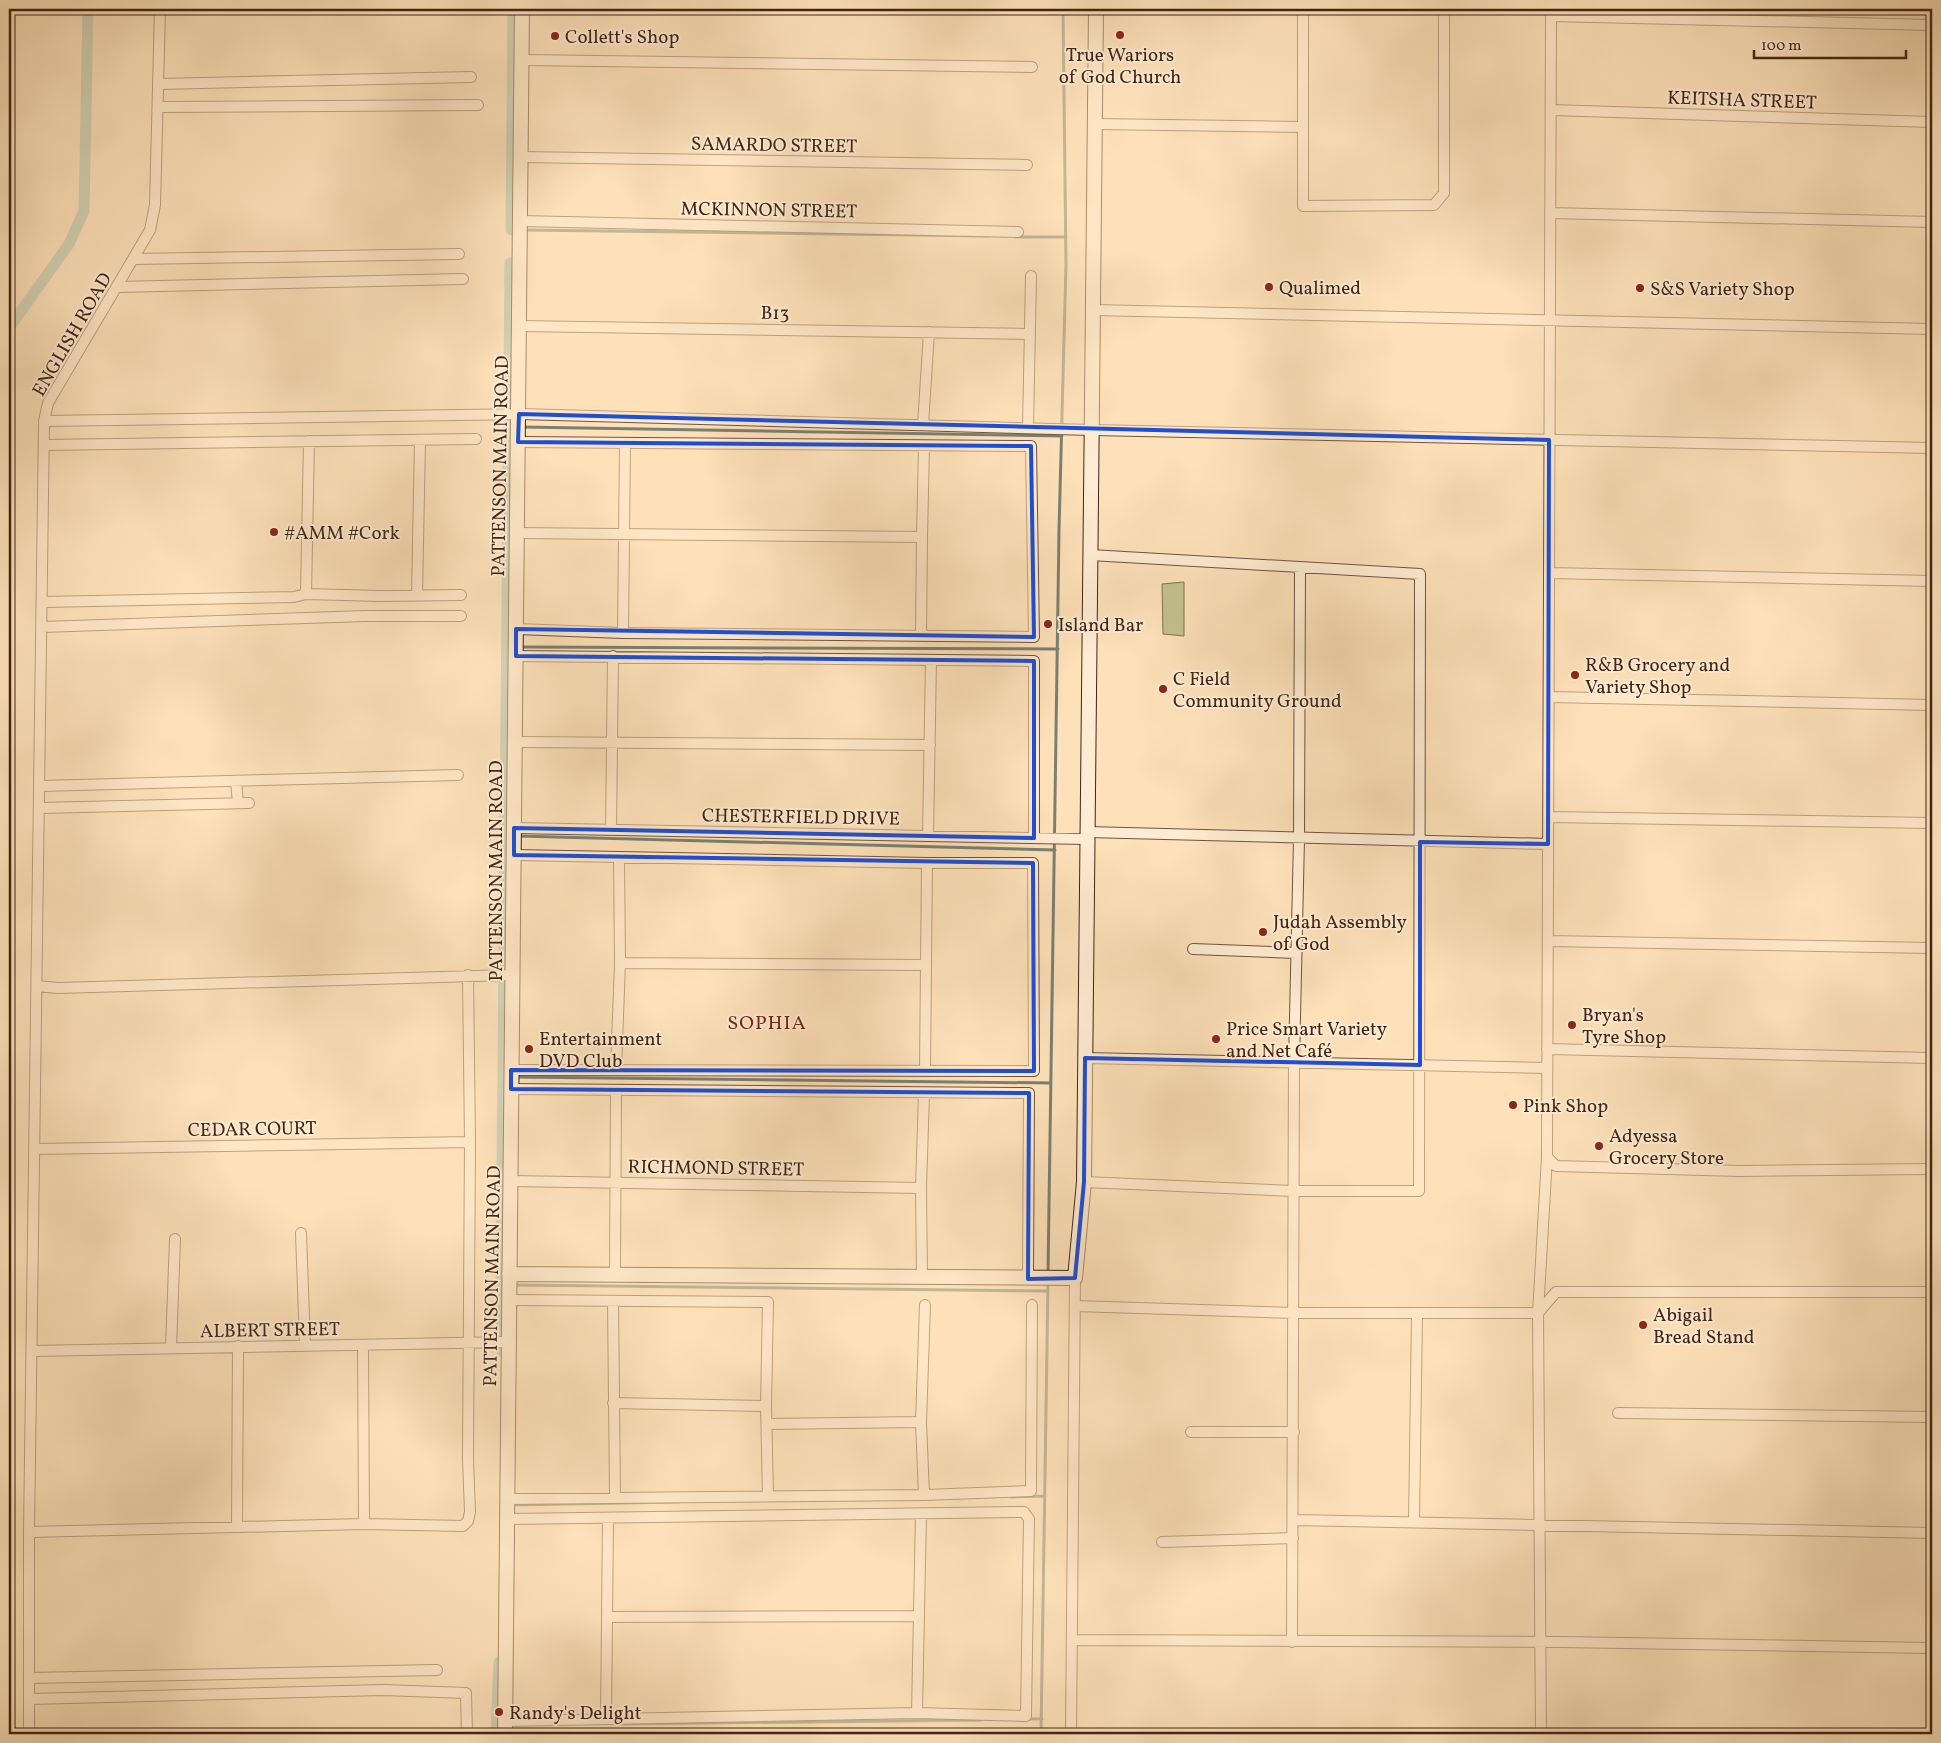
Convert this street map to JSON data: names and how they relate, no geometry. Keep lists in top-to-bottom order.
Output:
{
  "streets": {
    "street": [
      "KEITSHA STREET",
      "SAMARDO STREET",
      "MCKINNON STREET",
      "B13",
      "ENGLISH ROAD",
      "PATTENSON MAIN ROAD",
      "CHESTERFIELD DRIVE",
      "CEDAR COURT",
      "RICHMOND STREET",
      "ALBERT STREET"
    ]
  },
  "crossings": [
    ["SAMARDO STREET", "PATTENSON MAIN ROAD"],
    ["MCKINNON STREET", "PATTENSON MAIN ROAD"],
    ["B13", "PATTENSON MAIN ROAD"],
    ["ENGLISH ROAD", "CEDAR COURT"],
    ["ENGLISH ROAD", "ALBERT STREET"],
    ["PATTENSON MAIN ROAD", "CHESTERFIELD DRIVE"],
    ["PATTENSON MAIN ROAD", "RICHMOND STREET"],
    ["PATTENSON MAIN ROAD", "ALBERT STREET"]
  ],
  "districts": ["SOPHIA"],
  "places": [
    "True Wariors of God Church",
    "Collett's Shop",
    "Qualimed",
    "S&S Variety Shop",
    "#AMM #Cork",
    "Island Bar",
    "R&B Grocery and Variety Shop",
    "C Field Community Ground",
    "Judah Assembly of God",
    "Bryan's Tyre Shop",
    "Price Smart Variety and Net Café",
    "Entertainment DVD Club",
    "Pink Shop",
    "Adyessa Grocery Store",
    "Abigail Bread Stand",
    "Randy's Delight"
  ],
  "scale_bar": "100 m"
}
